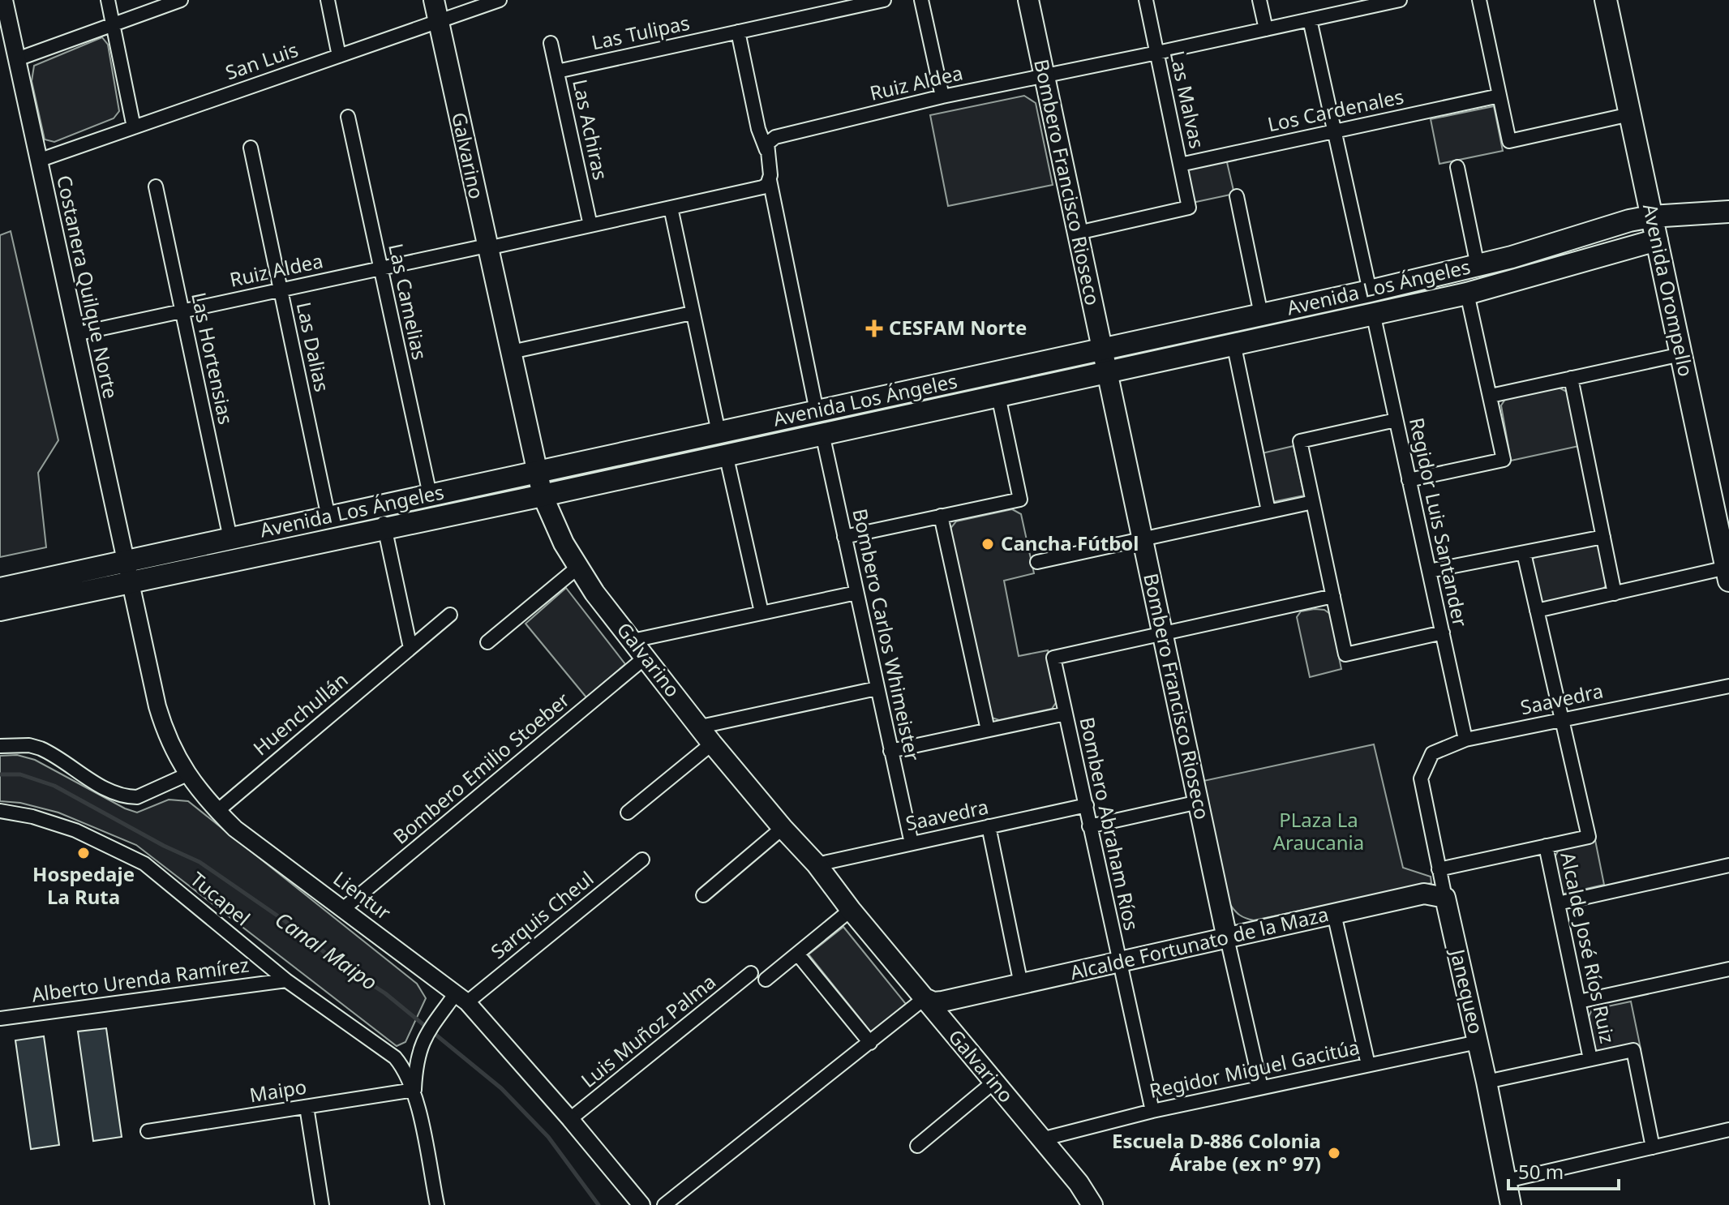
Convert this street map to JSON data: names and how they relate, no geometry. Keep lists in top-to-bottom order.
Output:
{
  "streets": {
    "main road": [
      "Galvarino",
      "Bombero Francisco Rioseco",
      "Avenida Los Ángeles",
      "Avenida Orompello",
      "Alcalde Fortunato de la Maza",
      "Janequeo"
    ],
    "street": [
      "Las Tulipas",
      "San Luis",
      "Ruiz Aldea",
      "Las Malvas",
      "Los Cardenales",
      "Las Achiras",
      "Costanera Quilque Norte",
      "Las Camelias",
      "Las Dalias",
      "Las Hortensias",
      "Regidor Luis Santander",
      "Bombero Carlos Whimeister",
      "Saavedra",
      "Huenchullán",
      "Bombero Emilio Stoeber",
      "Bombero Abraham Ríos",
      "Lientur",
      "Tucapel",
      "Sarquis Cheul",
      "Alcalde José Ríos Ruiz",
      "Alberto Urenda Ramírez",
      "Luis Muñoz Palma",
      "Regidor Miguel Gacitúa",
      "Maipo"
    ]
  },
  "crossings": [
    ["Las Tulipas", "Las Achiras"],
    ["San Luis", "Galvarino"],
    ["San Luis", "Costanera Quilque Norte"],
    ["Ruiz Aldea", "Las Malvas"],
    ["Ruiz Aldea", "Las Achiras"],
    ["Ruiz Aldea", "Galvarino"],
    ["Ruiz Aldea", "Bombero Francisco Rioseco"],
    ["Ruiz Aldea", "Costanera Quilque Norte"],
    ["Ruiz Aldea", "Las Camelias"],
    ["Ruiz Aldea", "Las Dalias"],
    ["Ruiz Aldea", "Las Hortensias"],
    ["Las Malvas", "Los Cardenales"],
    ["Las Malvas", "Bombero Francisco Rioseco"],
    ["Galvarino", "Avenida Los Ángeles"],
    ["Galvarino", "Saavedra"],
    ["Galvarino", "Bombero Emilio Stoeber"],
    ["Galvarino", "Alcalde Fortunato de la Maza"],
    ["Galvarino", "Regidor Miguel Gacitúa"],
    ["Bombero Francisco Rioseco", "Avenida Los Ángeles"],
    ["Bombero Francisco Rioseco", "Bombero Abraham Ríos"],
    ["Bombero Francisco Rioseco", "Alcalde Fortunato de la Maza"],
    ["Bombero Francisco Rioseco", "Regidor Miguel Gacitúa"],
    ["Costanera Quilque Norte", "Avenida Los Ángeles"],
    ["Costanera Quilque Norte", "Lientur"],
    ["Avenida Los Ángeles", "Avenida Orompello"],
    ["Avenida Los Ángeles", "Las Camelias"],
    ["Avenida Los Ángeles", "Las Dalias"],
    ["Avenida Los Ángeles", "Las Hortensias"],
    ["Avenida Los Ángeles", "Regidor Luis Santander"],
    ["Avenida Los Ángeles", "Bombero Carlos Whimeister"],
    ["Avenida Los Ángeles", "Lientur"],
    ["Regidor Luis Santander", "Saavedra"],
    ["Bombero Carlos Whimeister", "Saavedra"],
    ["Saavedra", "Bombero Abraham Ríos"],
    ["Saavedra", "Janequeo"],
    ["Huenchullán", "Lientur"],
    ["Bombero Emilio Stoeber", "Lientur"],
    ["Bombero Abraham Ríos", "Alcalde Fortunato de la Maza"],
    ["Bombero Abraham Ríos", "Regidor Miguel Gacitúa"],
    ["Lientur", "Tucapel"],
    ["Lientur", "Sarquis Cheul"],
    ["Lientur", "Luis Muñoz Palma"],
    ["Tucapel", "Sarquis Cheul"],
    ["Tucapel", "Alberto Urenda Ramírez"],
    ["Tucapel", "Maipo"],
    ["Alcalde Fortunato de la Maza", "Janequeo"],
    ["Janequeo", "Regidor Miguel Gacitúa"]
  ],
  "water": ["Canal Maipo"],
  "parks": ["PLaza La Araucania"],
  "places": {
    "health": ["CESFAM Norte"],
    "other": ["Cancha Fútbol", "Hospedaje La Ruta", "Escuela D-886 Colonia Árabe (ex n° 97)"]
  },
  "scale_bar": "50 m"
}
